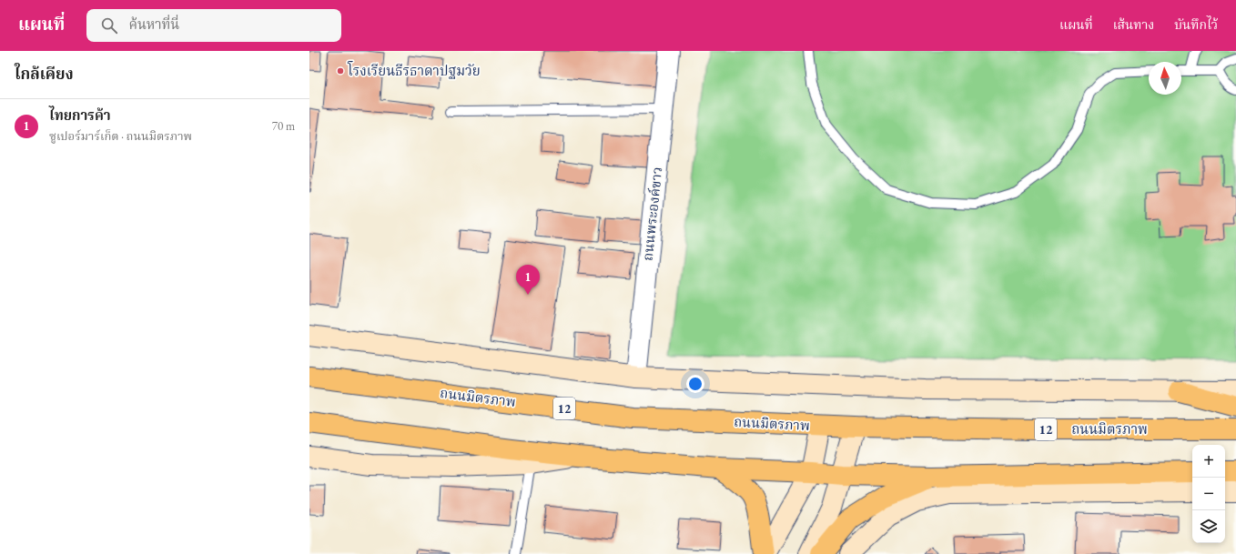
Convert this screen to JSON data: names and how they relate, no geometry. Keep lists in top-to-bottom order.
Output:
{
  "streets": {
    "main road": ["ถนนมิตรภาพ", "12"],
    "street": ["ถนนพระองค์ขาว"]
  },
  "places": ["โรงเรียนธีรธาดาปฐมวัย"],
  "north": "top",
  "page": {
    "header": "แผนที่",
    "search": "ค้นหาที่นี่",
    "nav": ["แผนที่", "เส้นทาง", "บันทึกไว้"],
    "heading": "ใกล้เคียง",
    "list": [
      {
        "mark": "1",
        "name": "ไทยการค้า",
        "note": "ซูเปอร์มาร์เก็ต · ถนนมิตรภาพ",
        "value": "70 m"
      }
    ],
    "pins": "1",
    "map_buttons": ["+", "−"]
  }
}
